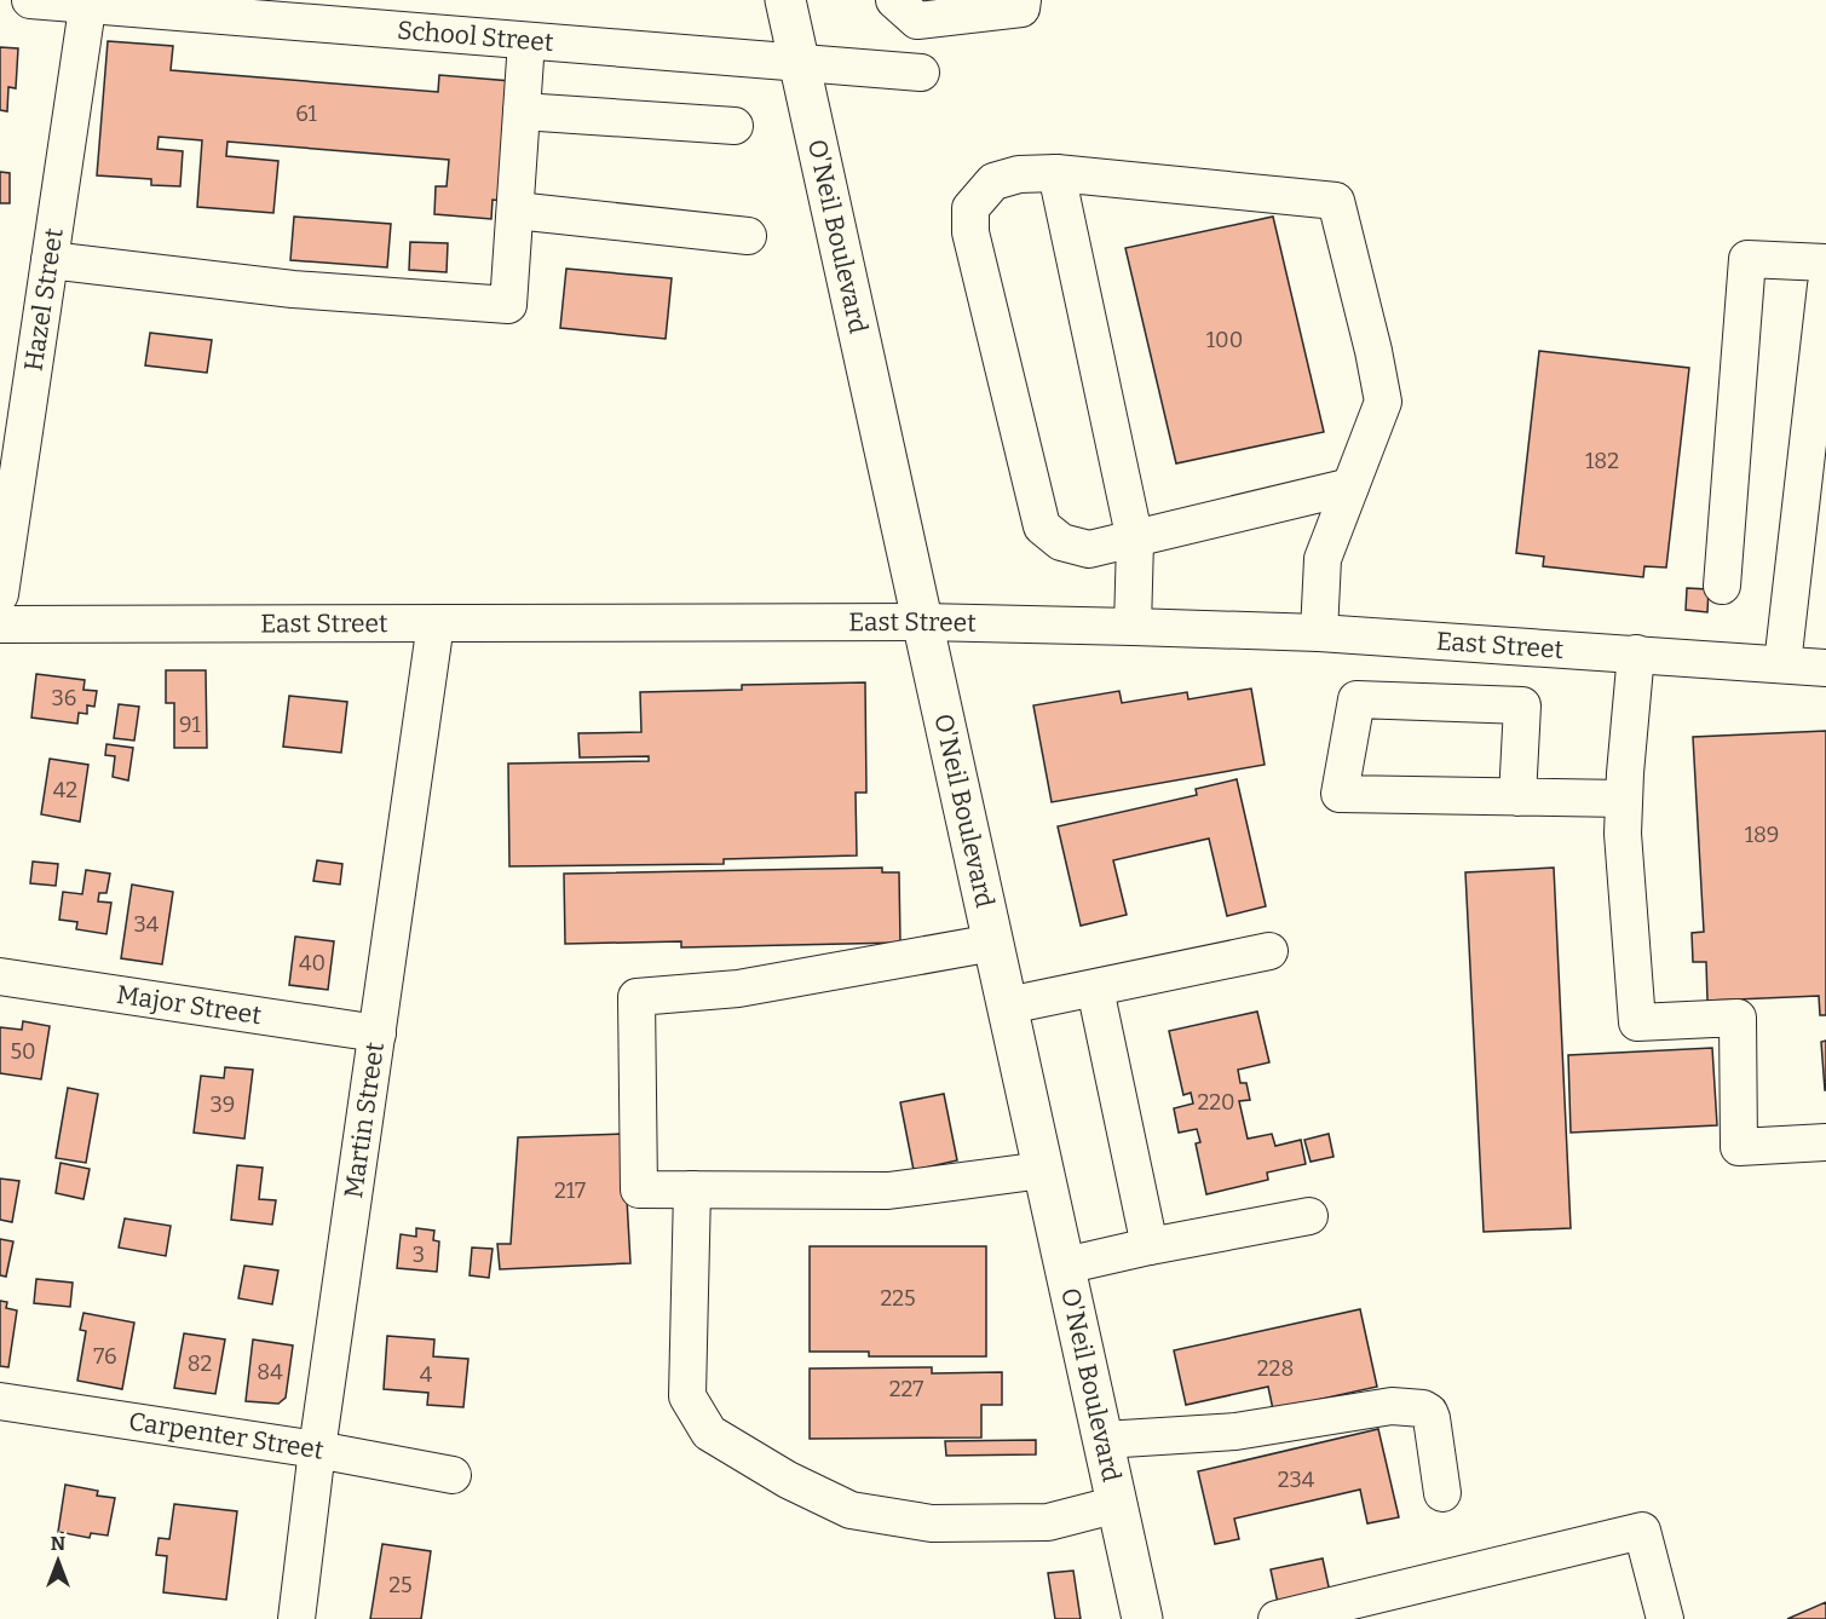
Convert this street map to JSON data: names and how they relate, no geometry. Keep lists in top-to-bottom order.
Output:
{
  "streets": {
    "main road": ["O'Neil Boulevard"],
    "street": [
      "School Street",
      "Hazel Street",
      "East Street",
      "Major Street",
      "Martin Street",
      "Carpenter Street"
    ]
  },
  "crossings": [
    ["School Street", "O'Neil Boulevard"],
    ["School Street", "Hazel Street"],
    ["O'Neil Boulevard", "East Street"],
    ["East Street", "Martin Street"],
    ["Major Street", "Martin Street"],
    ["Martin Street", "Carpenter Street"]
  ],
  "house_numbers": [
    "61",
    "100",
    "182",
    "36",
    "91",
    "42",
    "189",
    "34",
    "40",
    "50",
    "220",
    "39",
    "217",
    "3",
    "225",
    "76",
    "82",
    "228",
    "84",
    "4",
    "227",
    "234",
    "25"
  ],
  "north": "top"
}
